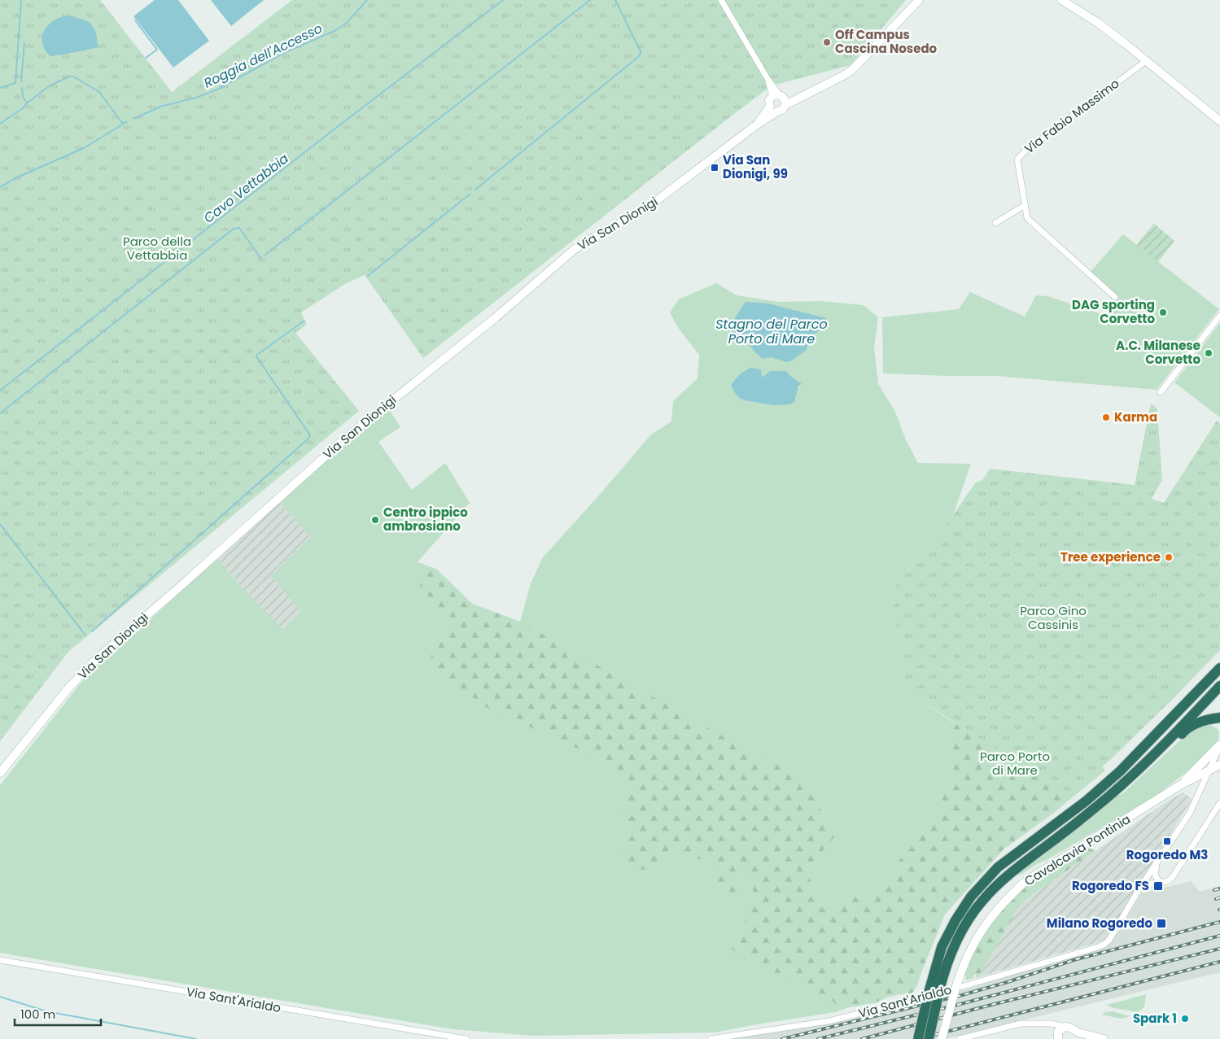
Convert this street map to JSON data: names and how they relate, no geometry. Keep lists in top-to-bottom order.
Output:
{
  "streets": {
    "street": [
      "Via Fabio Massimo",
      "Via San Dionigi",
      "Cavalcavia Pontinia",
      "Via Sant'Arialdo"
    ]
  },
  "crossings": [
    ["Cavalcavia Pontinia", "Via Sant'Arialdo"]
  ],
  "water": ["Roggia dell'Accesso", "Cavo Vettabbia", "Stagno del Parco Porto di Mare"],
  "parks": ["Parco della Vettabbia", "Parco Gino Cassinis", "Parco Porto di Mare"],
  "places": {
    "other": [
      "Off Campus Cascina Nosedo",
      "DAG sporting Corvetto",
      "A.C. Milanese Corvetto",
      "Karma",
      "Centro ippico ambrosiano",
      "Tree experience",
      "Spark 1"
    ],
    "transit": [
      "Via San Dionigi, 99",
      "Rogoredo M3",
      "Rogoredo FS",
      "Milano Rogoredo"
    ]
  },
  "scale_bar": "100 m"
}
